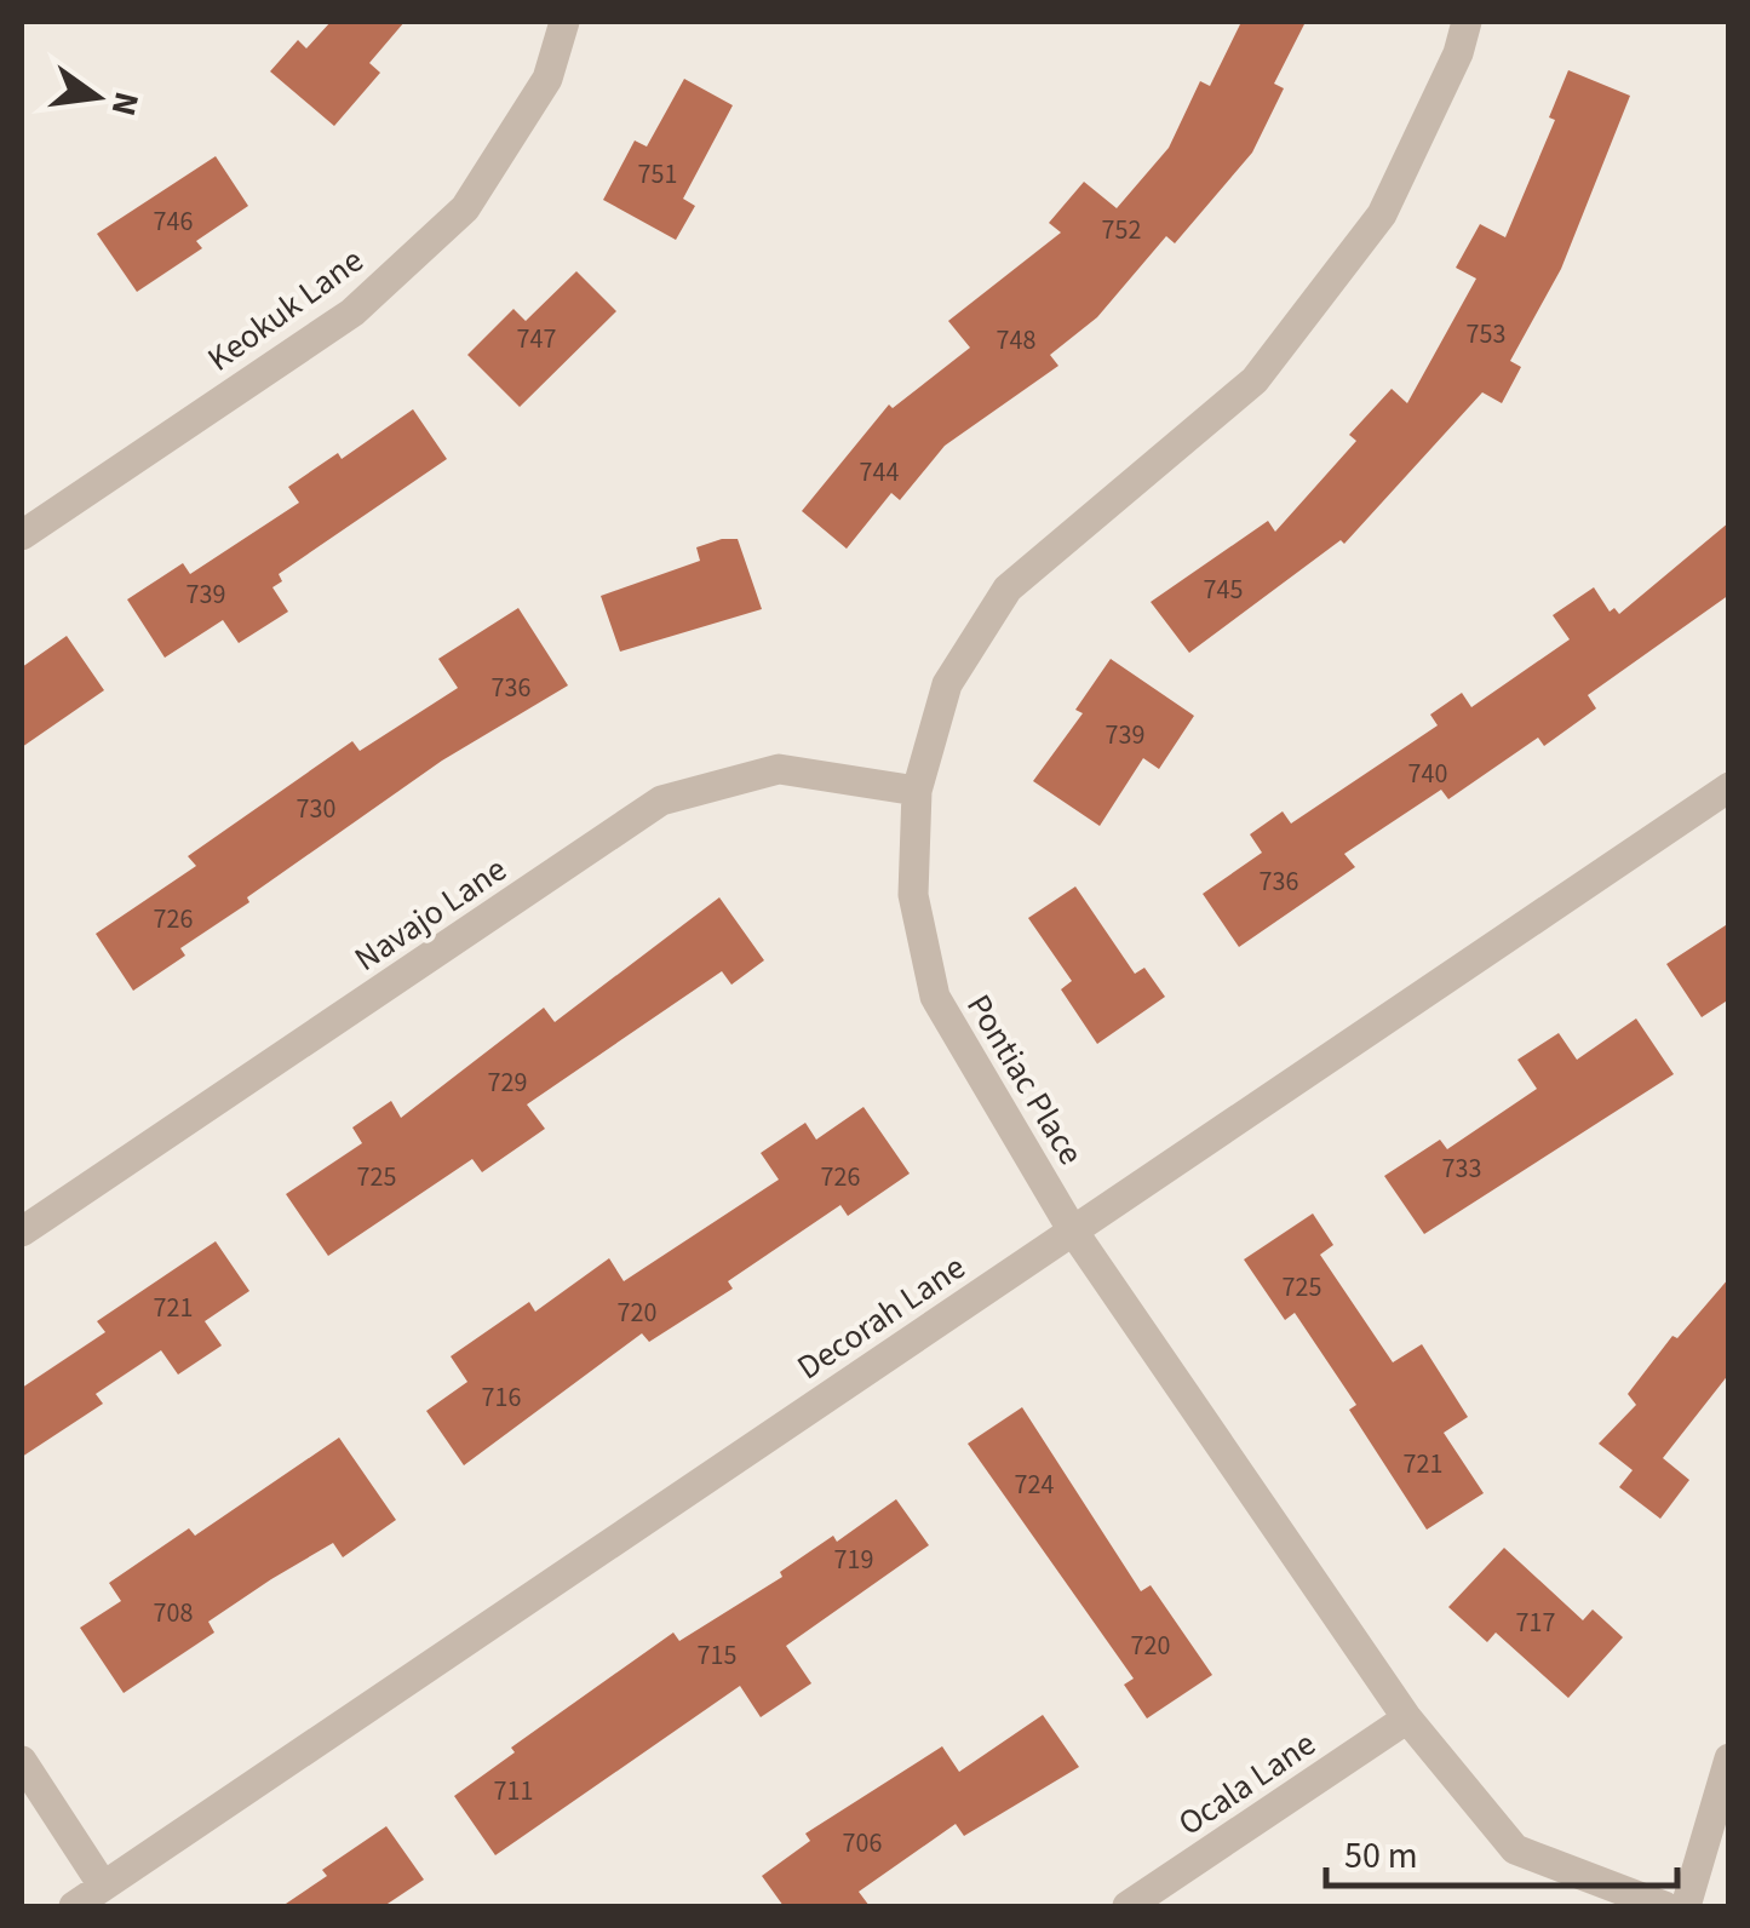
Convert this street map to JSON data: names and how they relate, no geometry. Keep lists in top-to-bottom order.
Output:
{
  "streets": {
    "street": [
      "Keokuk Lane",
      "Navajo Lane",
      "Pontiac Place",
      "Decorah Lane",
      "Ocala Lane"
    ]
  },
  "crossings": [
    ["Navajo Lane", "Pontiac Place"],
    ["Pontiac Place", "Decorah Lane"],
    ["Pontiac Place", "Ocala Lane"]
  ],
  "house_numbers": [
    "751",
    "746",
    "752",
    "753",
    "747",
    "748",
    "744",
    "745",
    "739",
    "736",
    "739",
    "740",
    "730",
    "736",
    "726",
    "729",
    "733",
    "725",
    "726",
    "725",
    "721",
    "720",
    "716",
    "721",
    "724",
    "719",
    "708",
    "717",
    "720",
    "715",
    "711",
    "706"
  ],
  "scale_bar": "50 m",
  "north": "right"
}
